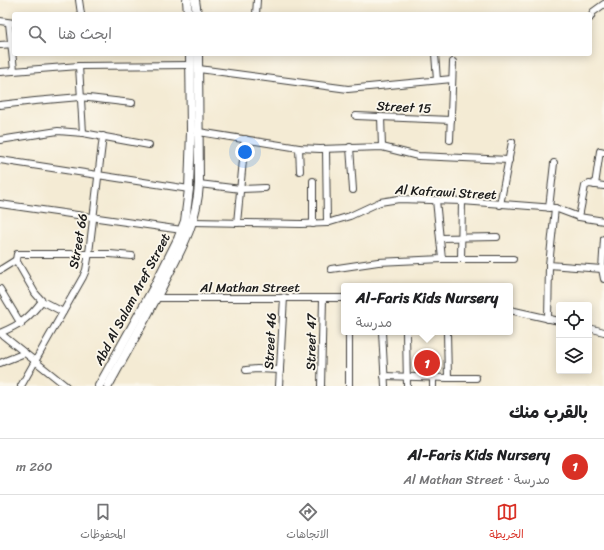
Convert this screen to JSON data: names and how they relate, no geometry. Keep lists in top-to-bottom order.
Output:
{
  "streets": {
    "street": [
      "Street 15",
      "Al Kafrawi Street",
      "Street 66",
      "Al Mathan Street",
      "Abd Al Salam Aref Street",
      "Street 46",
      "Street 47"
    ]
  },
  "crossings": [
    ["Al Kafrawi Street", "Abd Al Salam Aref Street"],
    ["Al Mathan Street", "Abd Al Salam Aref Street"],
    ["Al Mathan Street", "Street 46"],
    ["Al Mathan Street", "Street 47"]
  ],
  "page": {
    "search": "ابحث هنا",
    "popup": ["Al-Faris Kids Nursery", "مدرسة"],
    "pins": "1",
    "heading": "بالقرب منك",
    "list": [
      {
        "mark": "1",
        "name": "Al-Faris Kids Nursery",
        "note": "مدرسة · Al Mathan Street",
        "value": "260 m"
      }
    ],
    "nav": ["الخريطة", "الاتجاهات", "المحفوظات"]
  }
}
